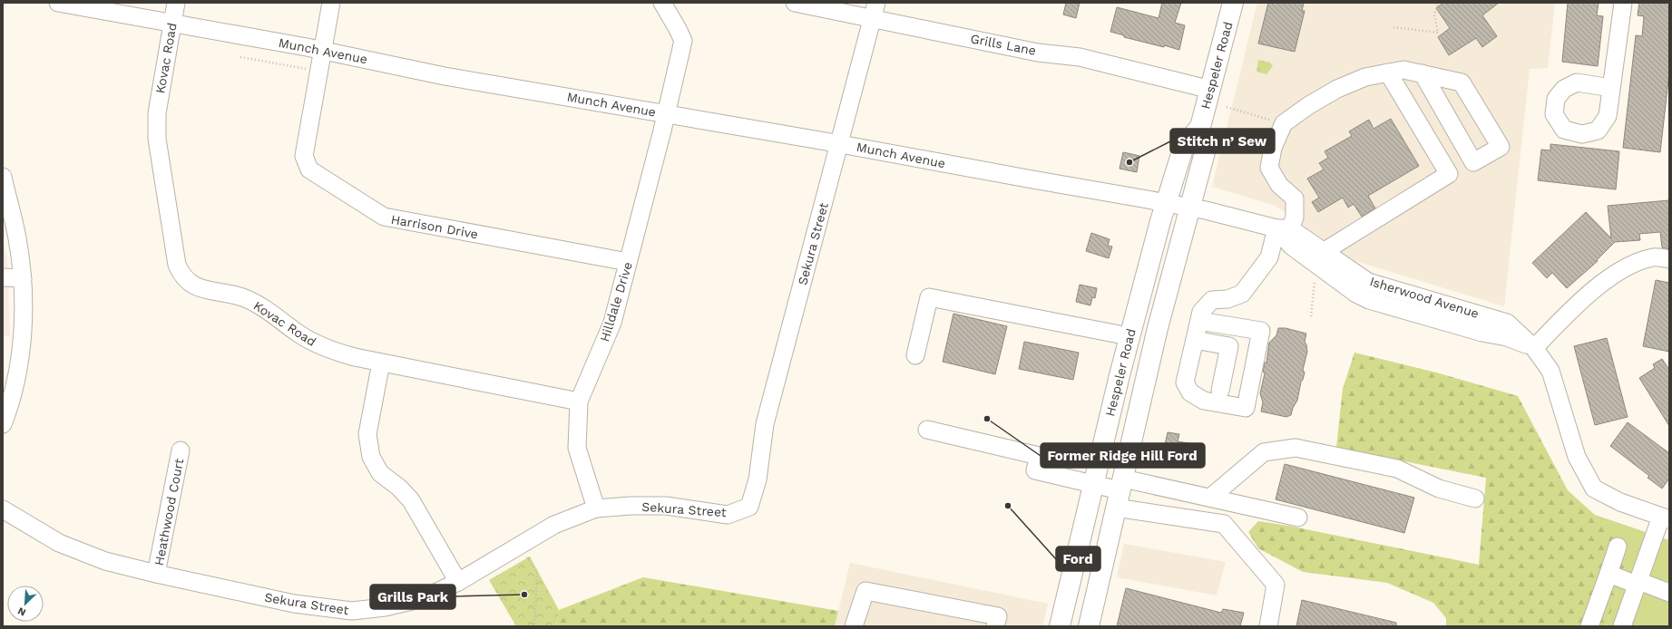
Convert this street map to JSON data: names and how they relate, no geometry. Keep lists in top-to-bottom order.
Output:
{
  "streets": {
    "main road": ["Hespeler Road"],
    "street": [
      "Grills Lane",
      "Munch Avenue",
      "Kovac Road",
      "Harrison Drive",
      "Sekura Street",
      "Isherwood Avenue",
      "Hilldale Drive",
      "Heathwood Court"
    ]
  },
  "crossings": [
    ["Grills Lane", "Hespeler Road"],
    ["Grills Lane", "Sekura Street"],
    ["Munch Avenue", "Kovac Road"],
    ["Munch Avenue", "Hespeler Road"],
    ["Munch Avenue", "Harrison Drive"],
    ["Munch Avenue", "Sekura Street"],
    ["Munch Avenue", "Isherwood Avenue"],
    ["Munch Avenue", "Hilldale Drive"],
    ["Kovac Road", "Hilldale Drive"],
    ["Hespeler Road", "Isherwood Avenue"],
    ["Harrison Drive", "Hilldale Drive"],
    ["Sekura Street", "Hilldale Drive"],
    ["Sekura Street", "Heathwood Court"]
  ],
  "places": [
    "Stitch n’ Sew",
    "Former Ridge Hill Ford",
    "Ford",
    "Grills Park"
  ],
  "north": "bottom left"
}
